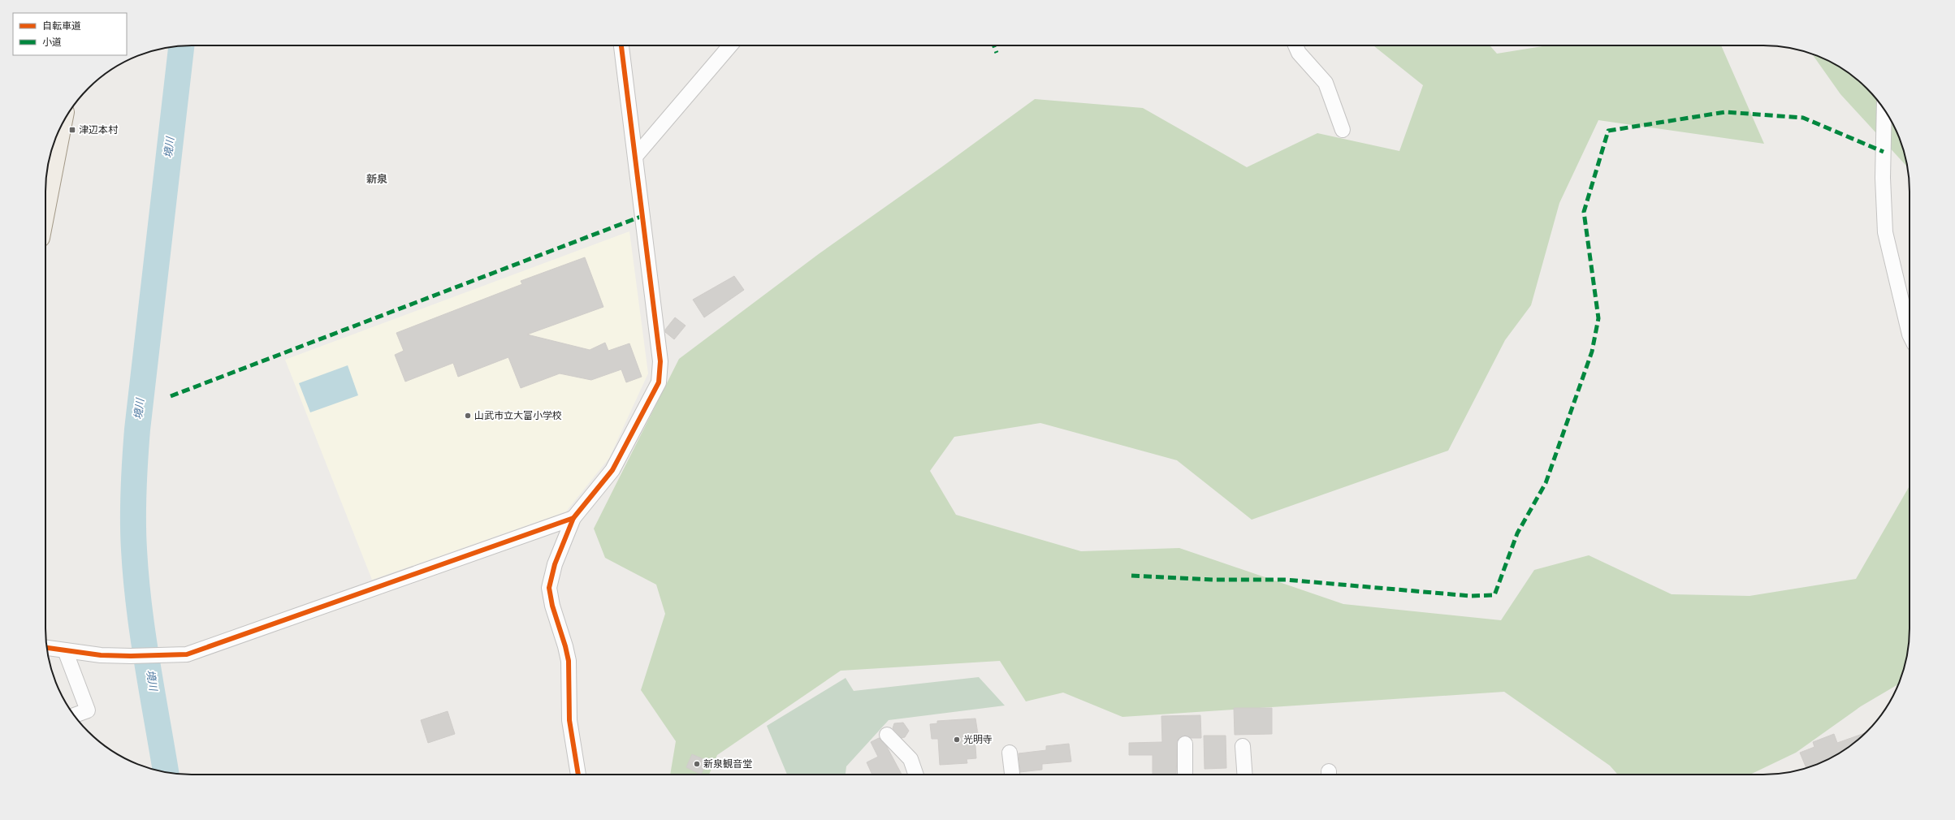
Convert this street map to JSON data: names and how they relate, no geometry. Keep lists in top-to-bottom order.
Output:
{
  "districts": ["新泉"],
  "water": ["境川"],
  "places": {
    "transit": ["津辺本村"],
    "other": ["山武市立大富小学校", "光明寺", "新泉観音堂"]
  },
  "legend": ["自転車道", "小道"]
}
